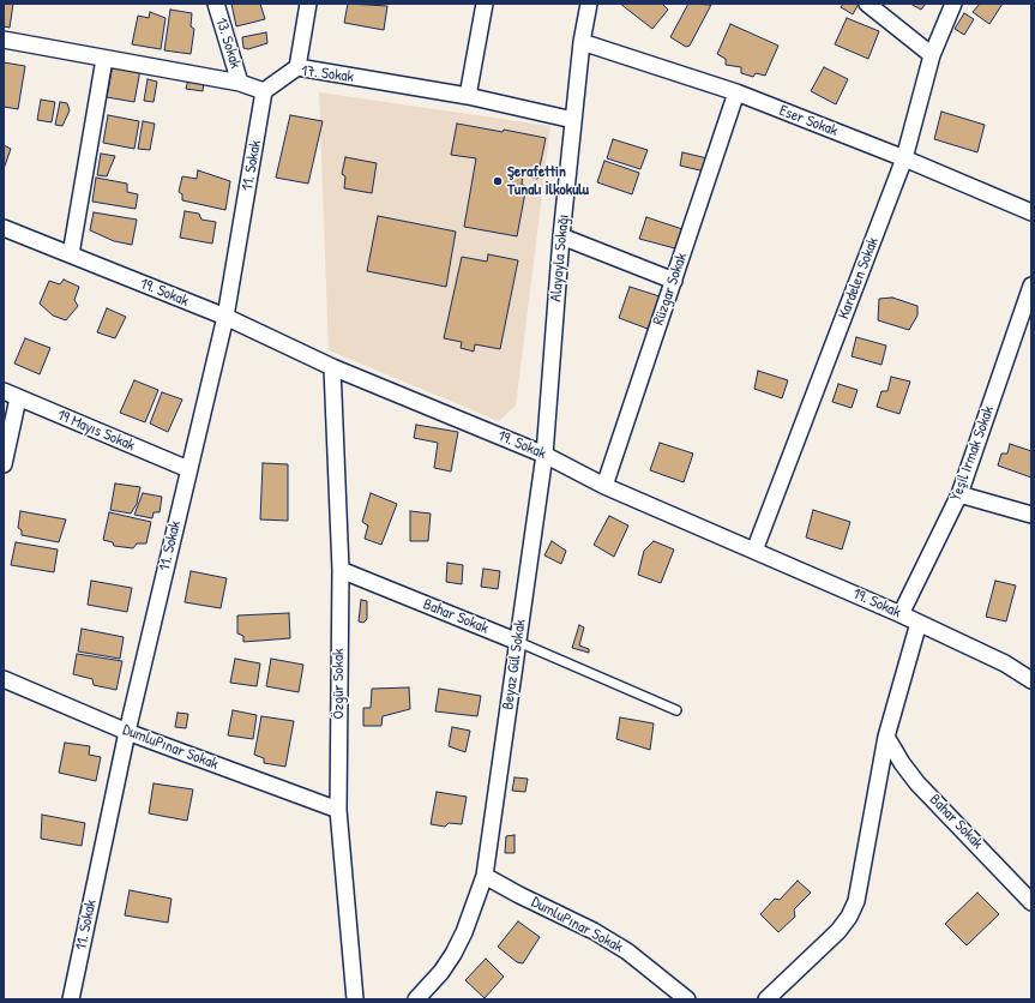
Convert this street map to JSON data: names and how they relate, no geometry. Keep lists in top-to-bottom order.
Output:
{
  "streets": {
    "street": [
      "13. Sokak",
      "17. Sokak",
      "Eser Sokak",
      "11. Sokak",
      "Alayayla Sokağı",
      "Kardelen Sokak",
      "Rüzgar Sokak",
      "19. Sokak",
      "19 Mayıs Sokak",
      "Yeşil Irmak Sokak",
      "Bahar Sokak",
      "Beyaz Gül Sokak",
      "Özgür Sokak",
      "DumluPınar Sokak"
    ]
  },
  "crossings": [
    ["17. Sokak", "11. Sokak"],
    ["17. Sokak", "Alayayla Sokağı"],
    ["Eser Sokak", "Alayayla Sokağı"],
    ["Eser Sokak", "Kardelen Sokak"],
    ["Eser Sokak", "Rüzgar Sokak"],
    ["11. Sokak", "19. Sokak"],
    ["11. Sokak", "19 Mayıs Sokak"],
    ["11. Sokak", "DumluPınar Sokak"],
    ["Alayayla Sokağı", "19. Sokak"],
    ["Alayayla Sokağı", "Beyaz Gül Sokak"],
    ["Kardelen Sokak", "19. Sokak"],
    ["Rüzgar Sokak", "19. Sokak"],
    ["19. Sokak", "Yeşil Irmak Sokak"],
    ["19. Sokak", "Beyaz Gül Sokak"],
    ["19. Sokak", "Özgür Sokak"],
    ["Bahar Sokak", "Beyaz Gül Sokak"],
    ["Bahar Sokak", "Özgür Sokak"],
    ["Beyaz Gül Sokak", "DumluPınar Sokak"],
    ["Özgür Sokak", "DumluPınar Sokak"]
  ],
  "places": ["Şerafettin Tunalı İlkokulu"]
}
